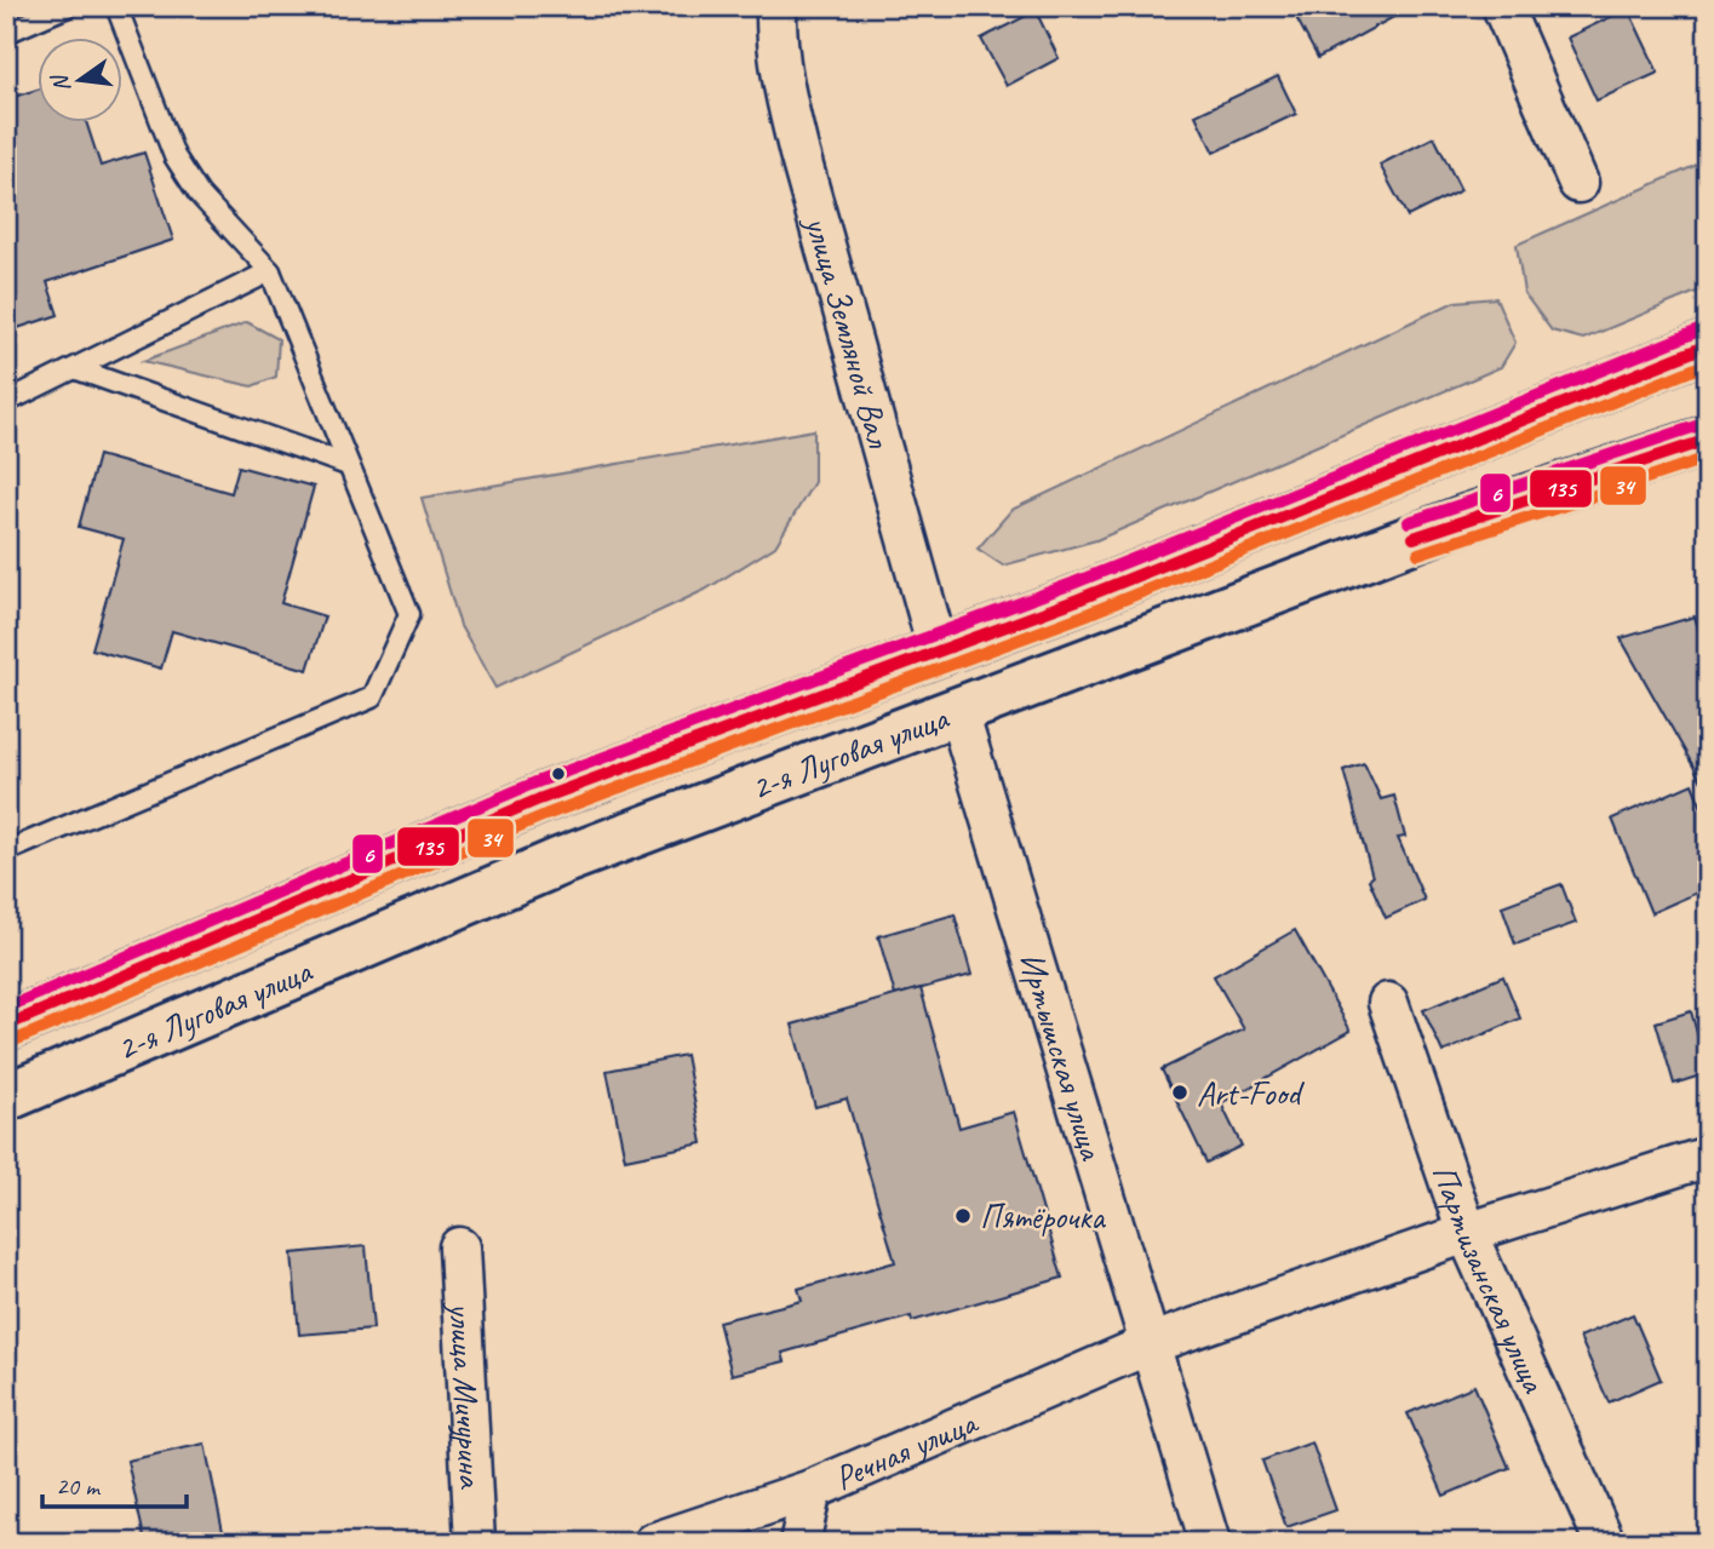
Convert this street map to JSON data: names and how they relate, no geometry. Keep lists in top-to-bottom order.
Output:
{
  "streets": {
    "main road": ["2-я Луговая улица"],
    "street": [
      "улица Земляной Вал",
      "Иртышская улица",
      "Партизанская улица",
      "улица Мичурина",
      "Речная улица"
    ]
  },
  "crossings": [
    ["улица Земляной Вал", "2-я Луговая улица"],
    ["2-я Луговая улица", "Иртышская улица"],
    ["Иртышская улица", "Речная улица"],
    ["Партизанская улица", "Речная улица"]
  ],
  "places": ["Art-Food", "Пятёрочка"],
  "lines": ["transit line 6", "transit line 135", "transit line 34"],
  "scale_bar": "20 m",
  "north": "left"
}
